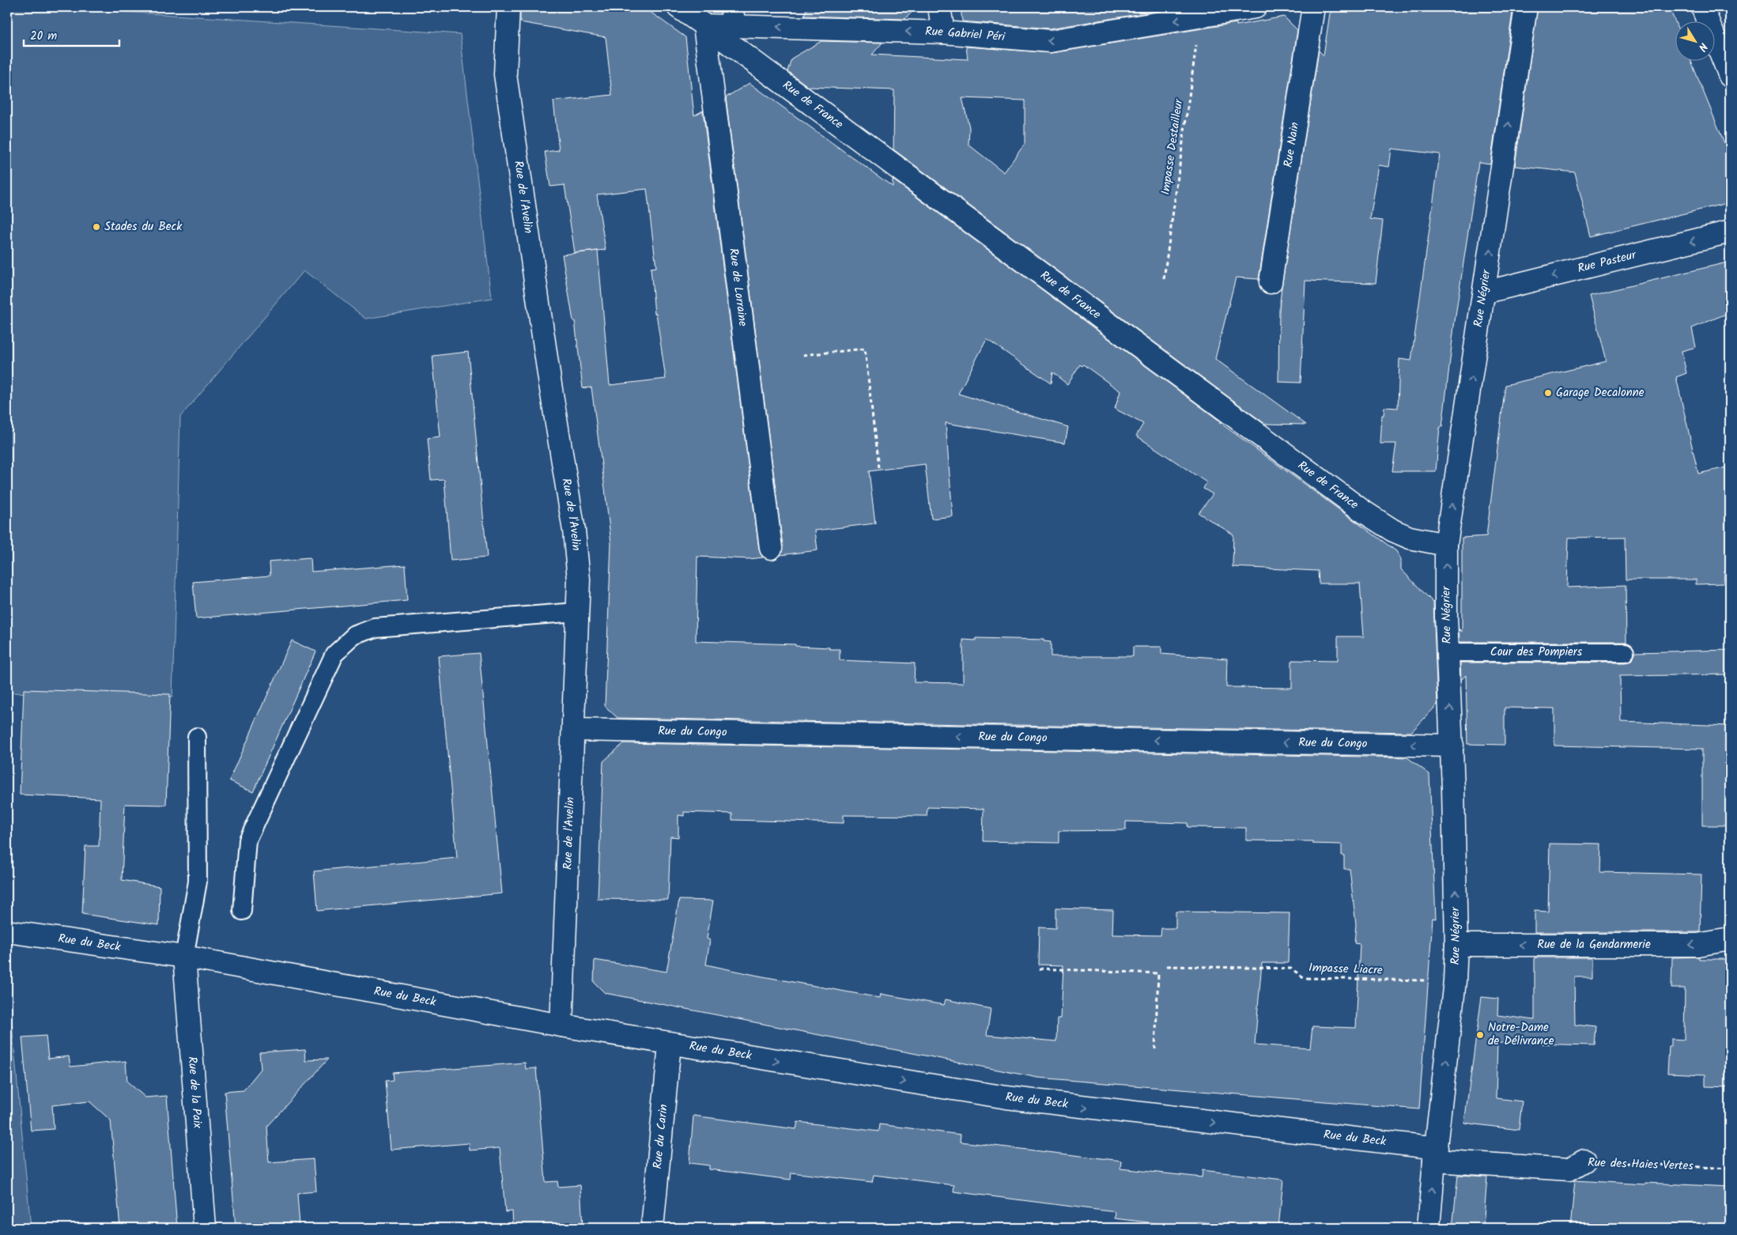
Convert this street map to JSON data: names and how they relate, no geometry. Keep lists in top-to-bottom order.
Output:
{
  "streets": {
    "street": [
      "Rue Gabriel Péri",
      "Rue de France",
      "Rue Nain",
      "Rue de l'Avelin",
      "Rue Pasteur",
      "Rue de Lorraine",
      "Rue Négrier",
      "Rue du Congo",
      "Rue du Beck",
      "Rue de la Gendarmerie",
      "Rue de la Paix",
      "Rue du Carin",
      "Rue des Haies Vertes"
    ],
    "lane": ["Cour des Pompiers"],
    "path": ["Impasse Destailleur", "Impasse Liacre"]
  },
  "crossings": [
    ["Rue Gabriel Péri", "Rue de France"],
    ["Rue Gabriel Péri", "Impasse Destailleur"],
    ["Rue Gabriel Péri", "Rue de Lorraine"],
    ["Rue de France", "Rue de Lorraine"],
    ["Rue de France", "Rue Négrier"],
    ["Rue de l'Avelin", "Rue du Congo"],
    ["Rue de l'Avelin", "Rue du Beck"],
    ["Rue Pasteur", "Rue Négrier"],
    ["Rue Négrier", "Cour des Pompiers"],
    ["Rue Négrier", "Rue du Congo"],
    ["Rue Négrier", "Rue du Beck"],
    ["Rue Négrier", "Rue de la Gendarmerie"],
    ["Rue Négrier", "Impasse Liacre"],
    ["Rue Négrier", "Rue des Haies Vertes"],
    ["Rue du Beck", "Rue de la Paix"],
    ["Rue du Beck", "Rue du Carin"],
    ["Rue du Beck", "Rue des Haies Vertes"]
  ],
  "one_way": [
    "Rue Gabriel Péri",
    "Rue Pasteur",
    "Rue Négrier",
    "Rue du Congo",
    "Rue du Beck",
    "Rue de la Gendarmerie"
  ],
  "places": ["Stades du Beck", "Garage Decalonne", "Notre-Dame de Délivrance"],
  "scale_bar": "20 m",
  "north": "bottom right"
}
